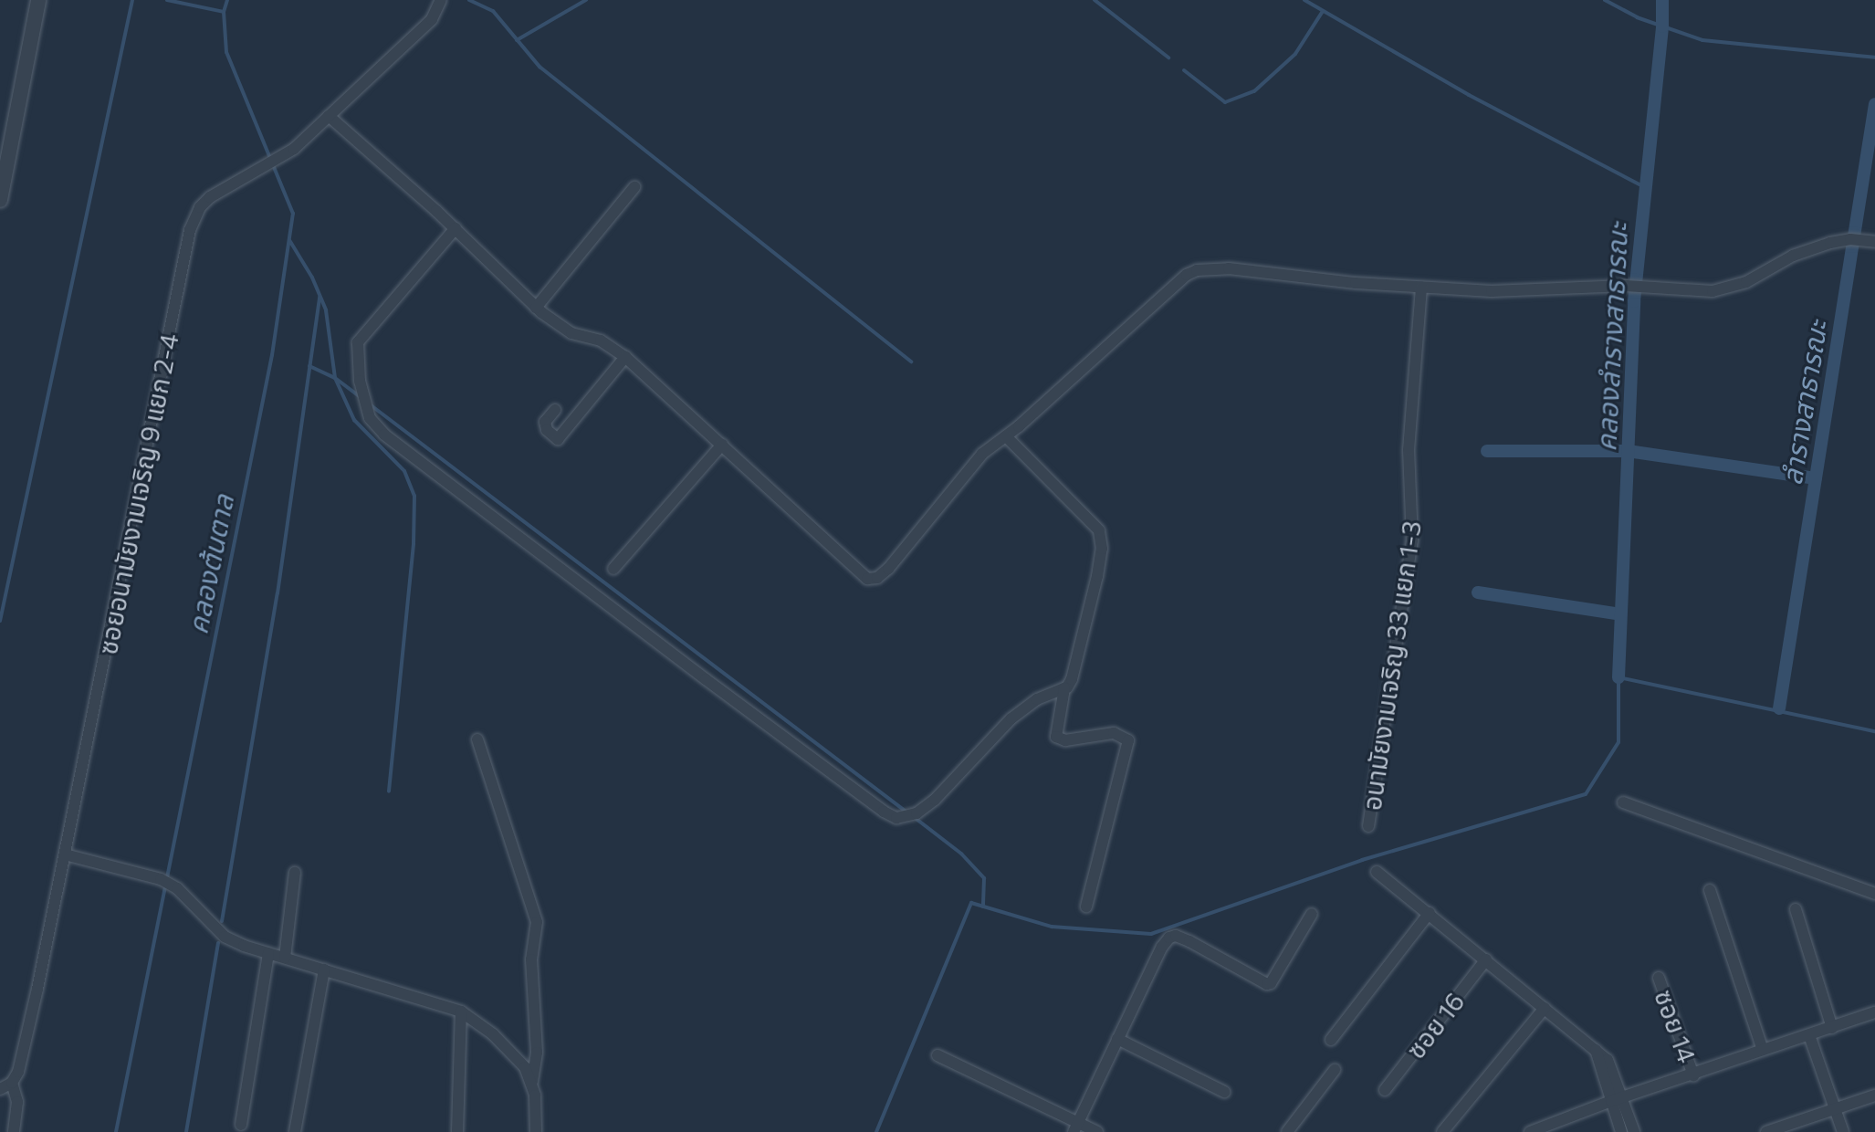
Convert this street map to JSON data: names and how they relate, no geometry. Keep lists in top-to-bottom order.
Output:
{
  "streets": {
    "street": [
      "ซอยอนามัยงามเจริญ 9 แยก 2-4",
      "อนามัยงามเจริญ 33 แยก 1-3",
      "ซอย 16",
      "ซอย 14"
    ]
  },
  "water": ["คลองลำรางสาธารณะ", "ลำรางสาธารณะ", "คลองต้นตาล"]
}
